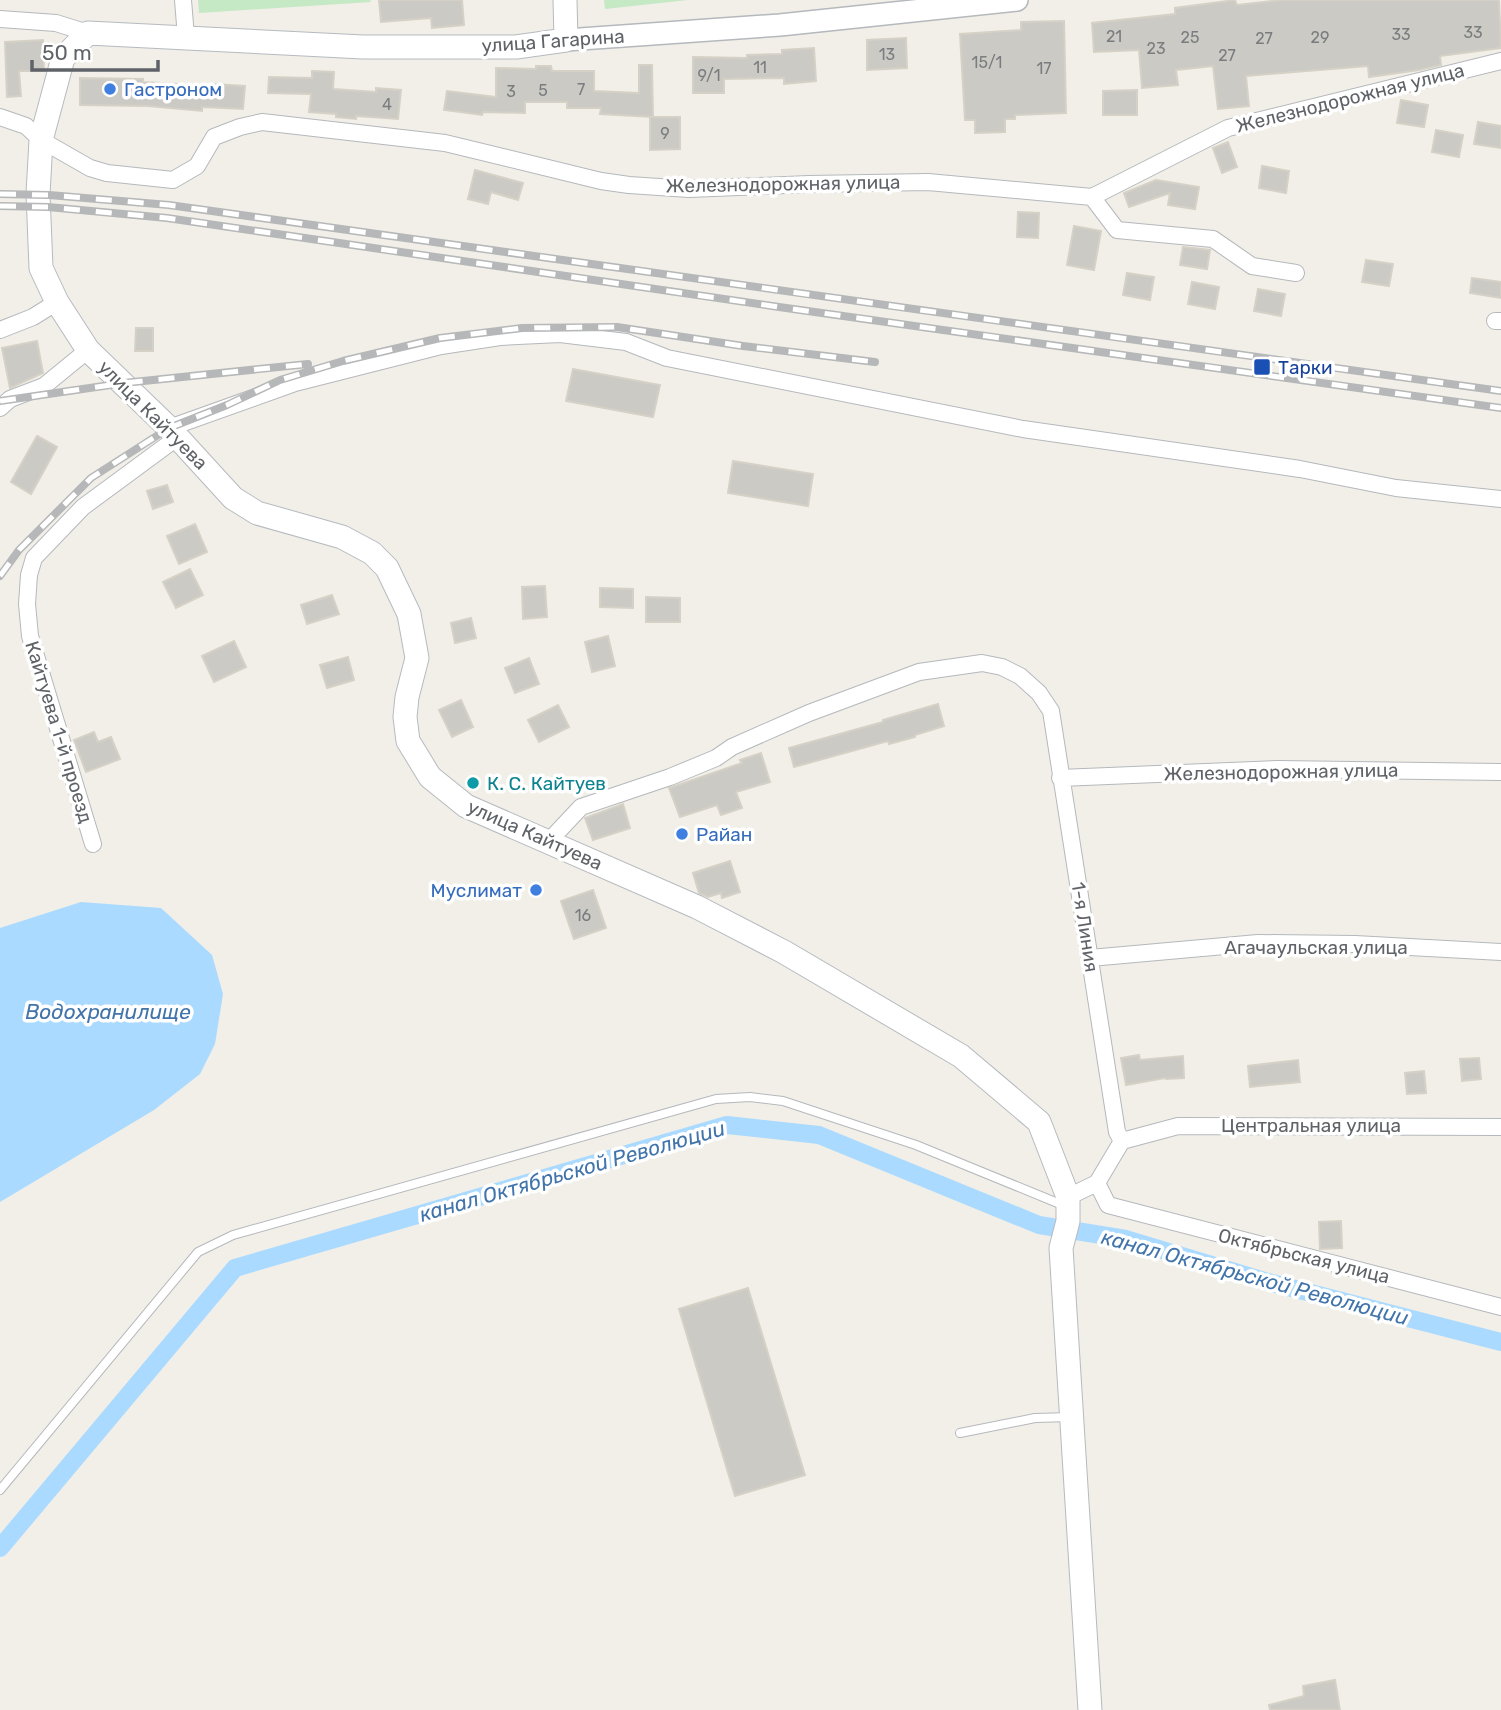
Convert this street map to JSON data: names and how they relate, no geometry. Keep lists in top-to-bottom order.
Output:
{
  "streets": {
    "main road": ["улица Гагарина", "улица Кайтуева"],
    "street": [
      "Железнодорожная улица",
      "Кайтуева 1-й проезд",
      "1-я Линия",
      "Агачаульская улица",
      "Центральная улица",
      "Октябрьская улица"
    ]
  },
  "crossings": [
    ["улица Гагарина", "улица Кайтуева"],
    ["Железнодорожная улица", "улица Кайтуева"],
    ["Железнодорожная улица", "1-я Линия"],
    ["улица Кайтуева", "Кайтуева 1-й проезд"],
    ["улица Кайтуева", "1-я Линия"],
    ["1-я Линия", "Агачаульская улица"],
    ["1-я Линия", "Центральная улица"]
  ],
  "water": ["Водохранилище", "канал Октябрьской Революции"],
  "places": {
    "other": [
      "Гастроном",
      "К. С. Кайтуев",
      "Райан",
      "Муслимат"
    ],
    "transit": ["Тарки"]
  },
  "house_numbers": [
    "33",
    "33",
    "21",
    "25",
    "29",
    "27",
    "23",
    "13",
    "27",
    "15/1",
    "11",
    "17",
    "9/1",
    "7",
    "5",
    "3",
    "4",
    "9",
    "16"
  ],
  "scale_bar": "50 m"
}
